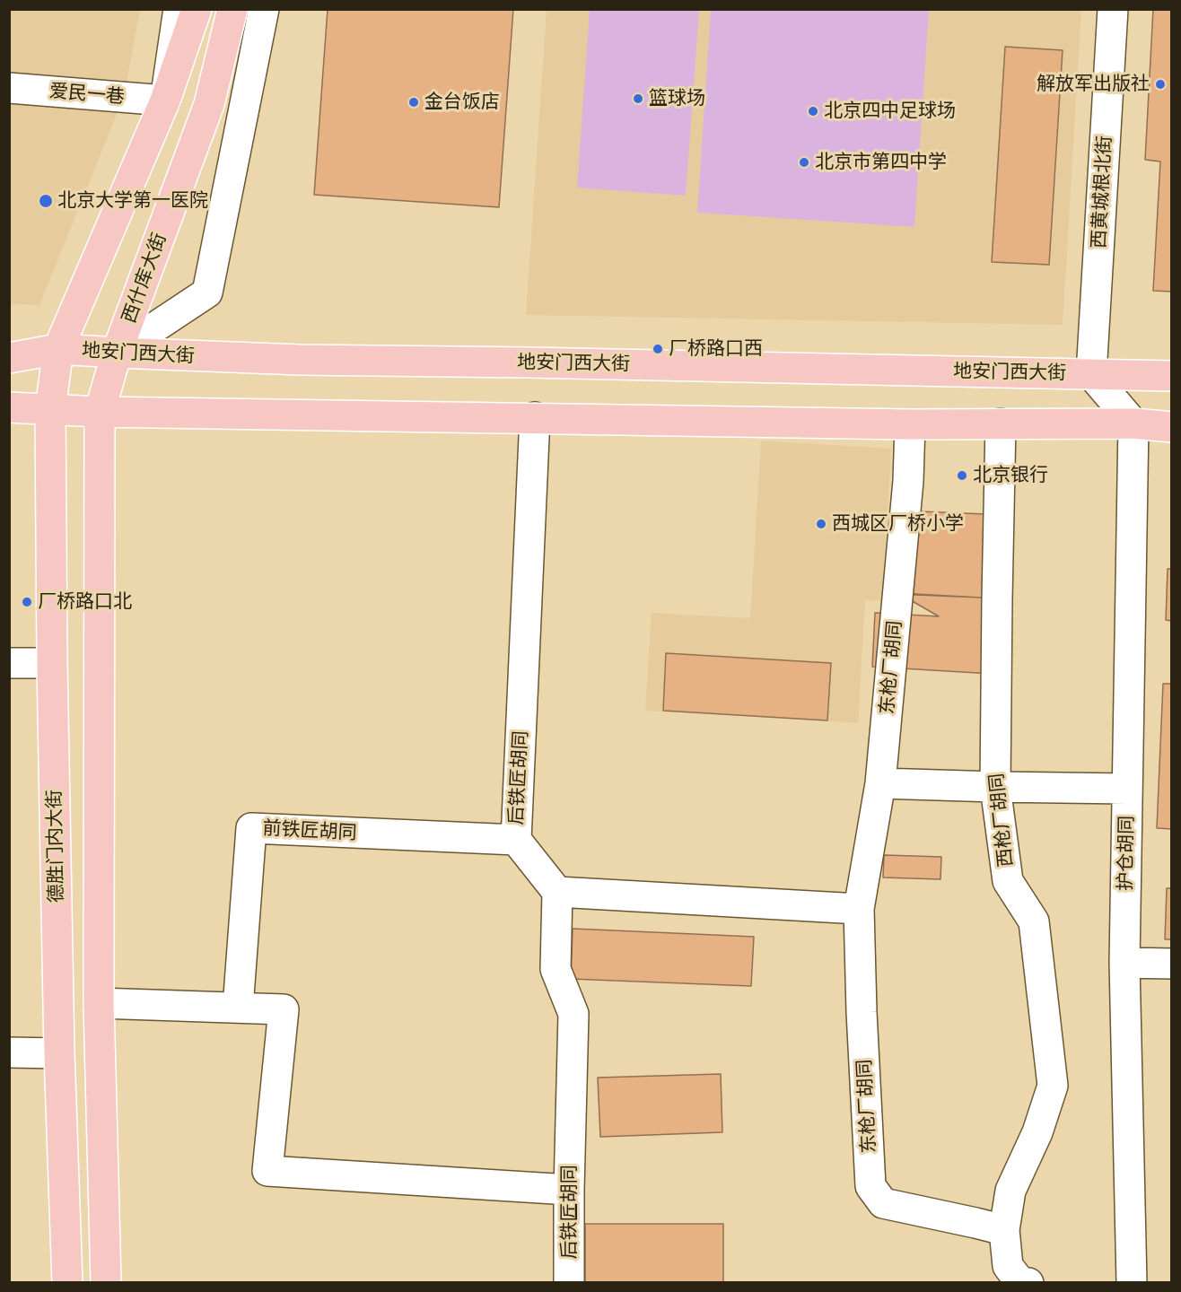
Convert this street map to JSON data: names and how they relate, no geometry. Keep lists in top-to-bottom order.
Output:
{
  "streets": {
    "main road": ["西什库大街", "地安门西大街", "德胜门内大街"],
    "street": [
      "爱民一巷",
      "西黄城根北街",
      "东枪厂胡同",
      "后铁匠胡同",
      "西枪厂胡同",
      "前铁匠胡同",
      "护仓胡同"
    ]
  },
  "crossings": [
    ["西黄城根北街", "地安门西大街"],
    ["西什库大街", "地安门西大街"],
    ["地安门西大街", "德胜门内大街"],
    ["东枪厂胡同", "西枪厂胡同"],
    ["后铁匠胡同", "前铁匠胡同"]
  ],
  "places": [
    "解放军出版社",
    "篮球场",
    "金台饭店",
    "北京四中足球场",
    "北京市第四中学",
    "北京大学第一医院",
    "厂桥路口西",
    "北京银行",
    "西城区厂桥小学",
    "厂桥路口北"
  ]
}
